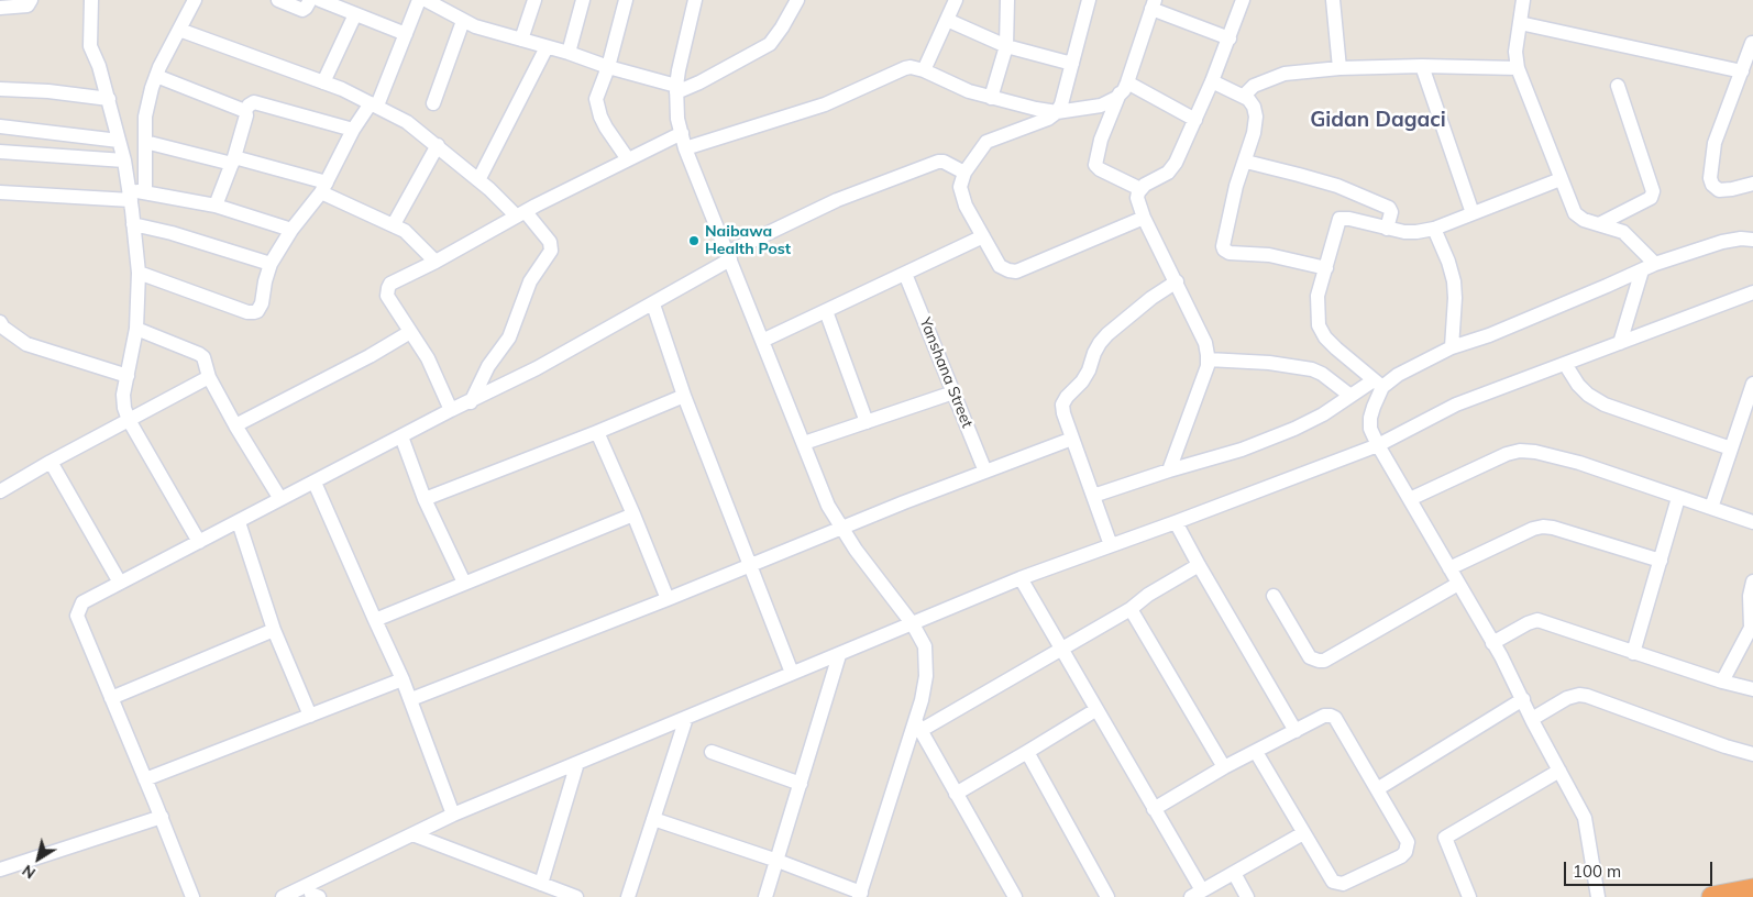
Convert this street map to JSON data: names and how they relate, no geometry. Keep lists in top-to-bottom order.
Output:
{
  "streets": {
    "street": ["Yanshana Street"]
  },
  "districts": ["Gidan Dagaci"],
  "places": ["Naibawa Health Post"],
  "scale_bar": "100 m",
  "north": "bottom left"
}
